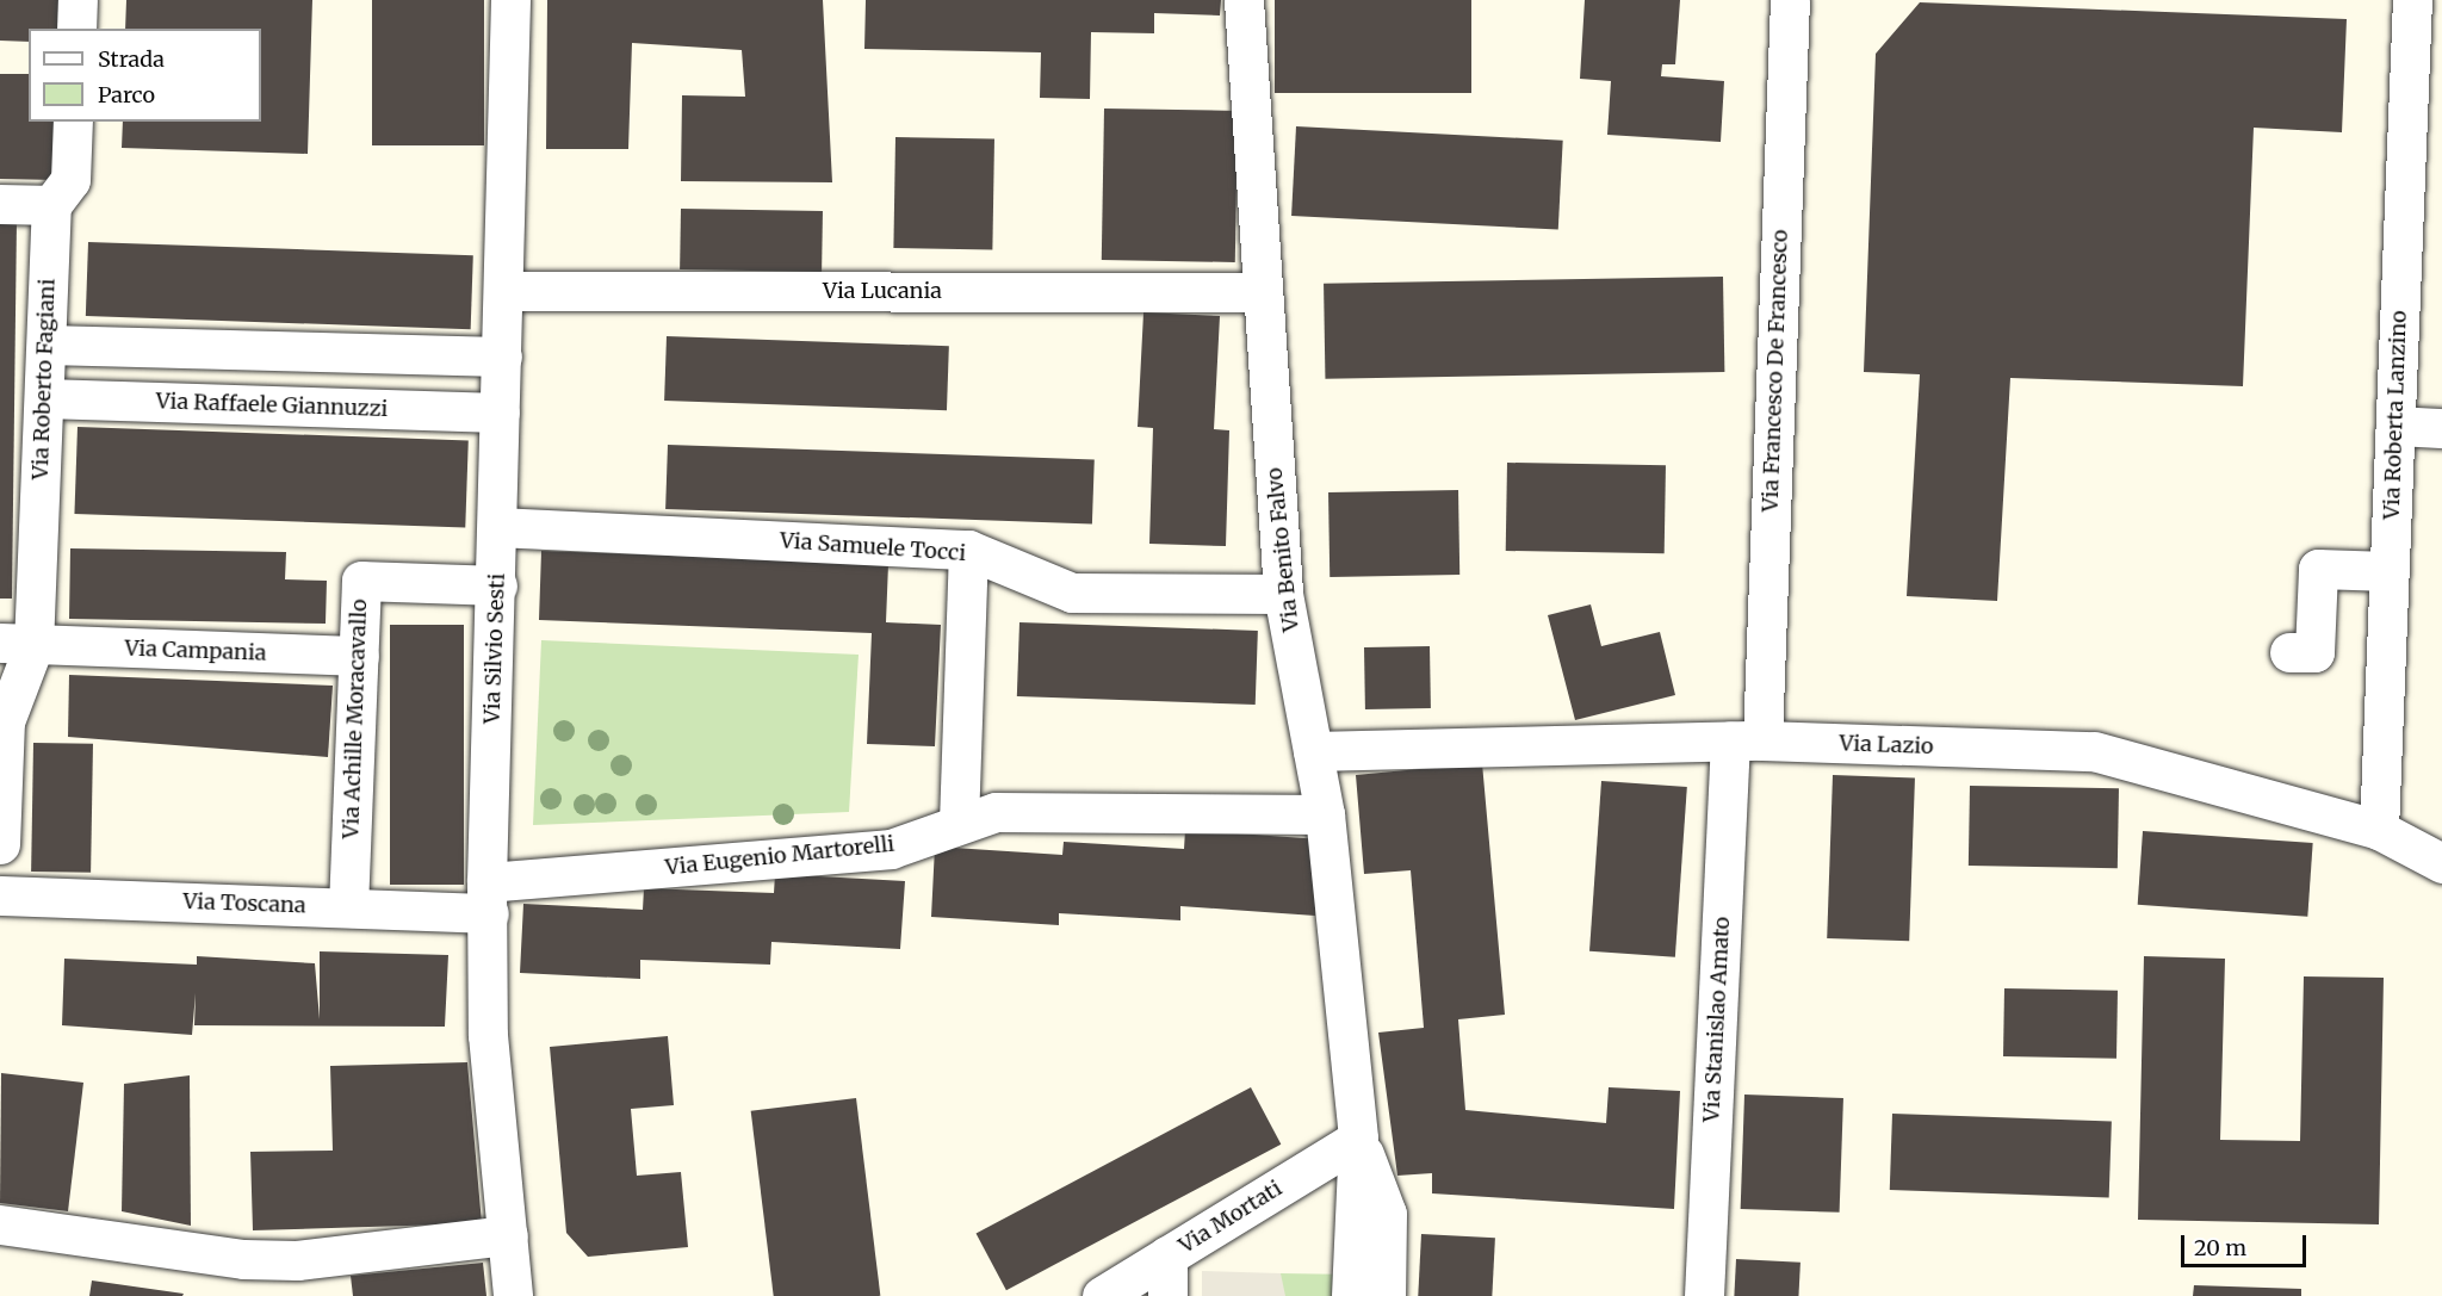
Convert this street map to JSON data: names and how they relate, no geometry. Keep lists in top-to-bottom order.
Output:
{
  "streets": {
    "street": [
      "Via Lucania",
      "Via Francesco De Francesco",
      "Via Roberto Fagiani",
      "Via Raffaele Giannuzzi",
      "Via Roberta Lanzino",
      "Via Samuele Tocci",
      "Via Benito Falvo",
      "Via Silvio Sesti",
      "Via Campania",
      "Via Achille Moracavallo",
      "Via Lazio",
      "Via Eugenio Martorelli",
      "Via Toscana",
      "Via Stanislao Amato",
      "Via Mortati"
    ]
  },
  "crossings": [
    ["Via Lucania", "Via Benito Falvo"],
    ["Via Lucania", "Via Silvio Sesti"],
    ["Via Francesco De Francesco", "Via Lazio"],
    ["Via Francesco De Francesco", "Via Stanislao Amato"],
    ["Via Roberto Fagiani", "Via Raffaele Giannuzzi"],
    ["Via Roberto Fagiani", "Via Campania"],
    ["Via Raffaele Giannuzzi", "Via Silvio Sesti"],
    ["Via Roberta Lanzino", "Via Lazio"],
    ["Via Samuele Tocci", "Via Benito Falvo"],
    ["Via Samuele Tocci", "Via Silvio Sesti"],
    ["Via Benito Falvo", "Via Lazio"],
    ["Via Benito Falvo", "Via Eugenio Martorelli"],
    ["Via Benito Falvo", "Via Mortati"],
    ["Via Silvio Sesti", "Via Achille Moracavallo"],
    ["Via Silvio Sesti", "Via Eugenio Martorelli"],
    ["Via Silvio Sesti", "Via Toscana"],
    ["Via Campania", "Via Achille Moracavallo"],
    ["Via Achille Moracavallo", "Via Toscana"],
    ["Via Lazio", "Via Stanislao Amato"],
    ["Via Eugenio Martorelli", "Via Toscana"]
  ],
  "legend": ["Strada", "Parco"],
  "scale_bar": "20 m"
}
